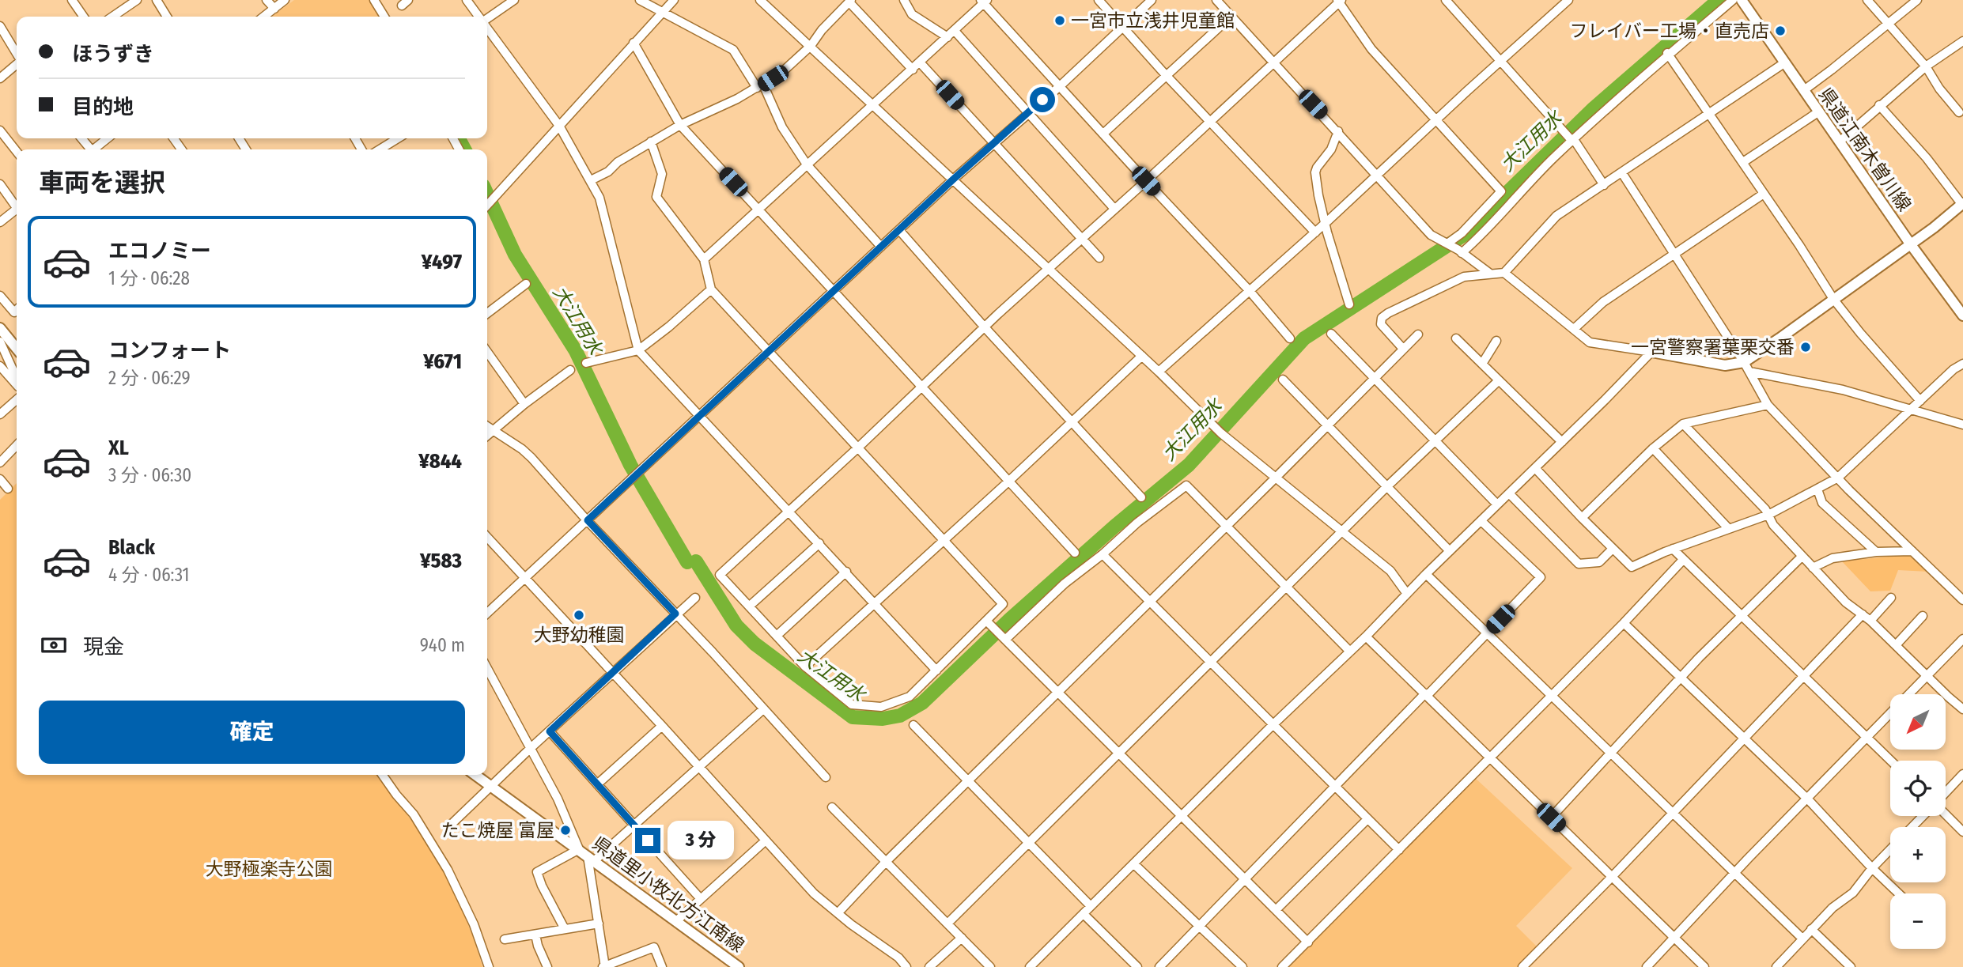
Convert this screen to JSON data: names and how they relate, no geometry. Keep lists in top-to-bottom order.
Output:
{
  "streets": {
    "main road": ["県道江南木曽川線", "県道里小牧北方江南線"]
  },
  "water": ["大江用水"],
  "parks": ["大野極楽寺公園"],
  "places": [
    "一宮市立浅井児童館",
    "フレイバー工場・直売店",
    "一宮警察署葉栗交番",
    "大野幼稚園",
    "たこ焼屋 富屋"
  ],
  "north": "bottom left",
  "page": {
    "banner": ["ほうずき", "目的地"],
    "heading": "車両を選択",
    "list": [
      {
        "name": "エコノミー",
        "note": "1 分 · 06:28",
        "value": "¥497"
      },
      {
        "name": "コンフォート",
        "note": "2 分 · 06:29",
        "value": "¥671"
      },
      {
        "name": "XL",
        "note": "3 分 · 06:30",
        "value": "¥844"
      },
      {
        "name": "Black",
        "note": "4 分 · 06:31",
        "value": "¥583"
      }
    ],
    "pay": ["現金", "940 m"],
    "buttons": "確定",
    "map_buttons": ["+", "−"],
    "bubble": "3 分"
  }
}
